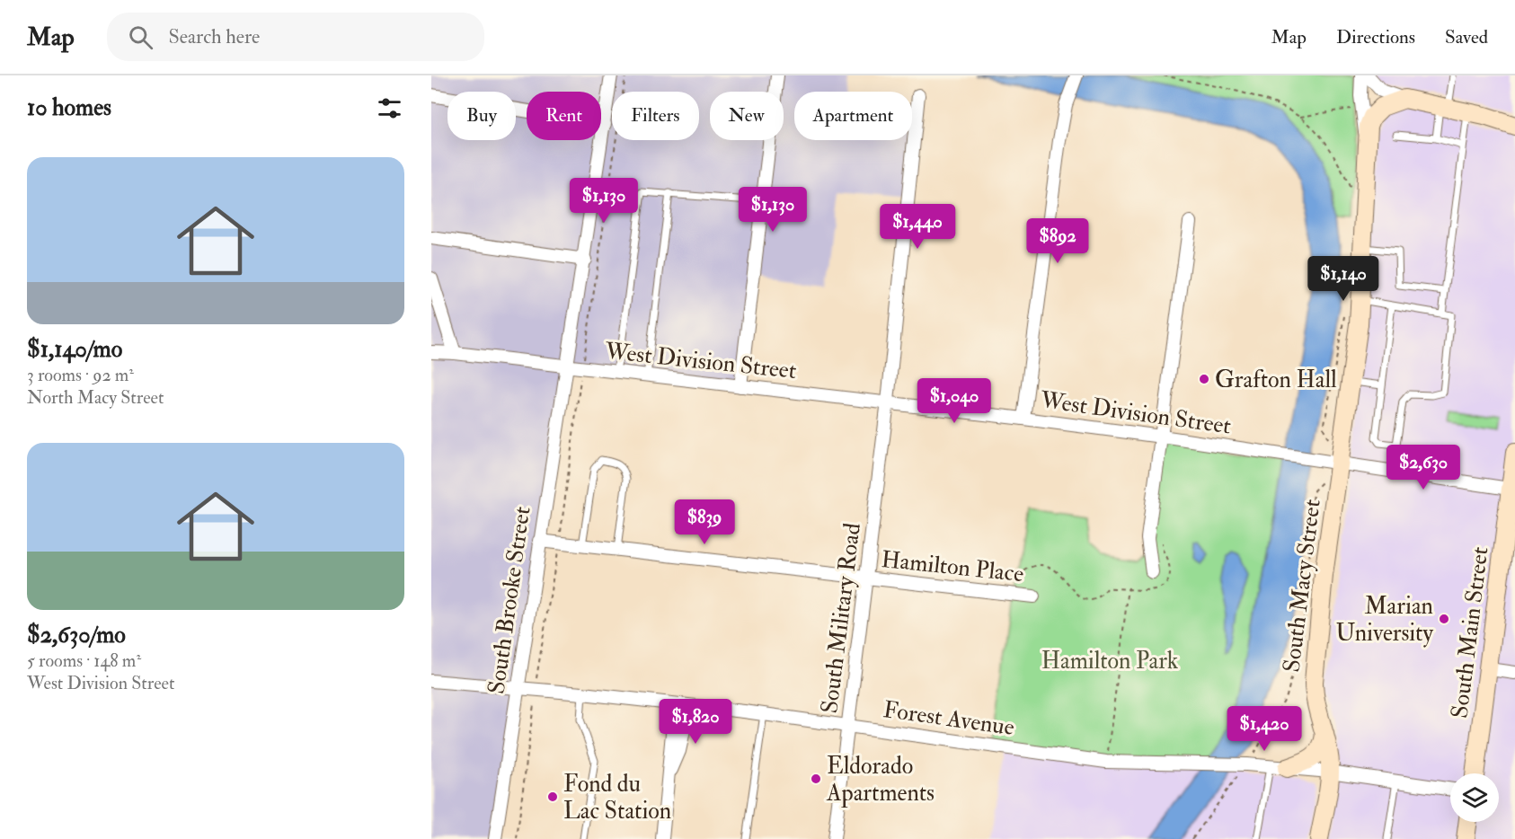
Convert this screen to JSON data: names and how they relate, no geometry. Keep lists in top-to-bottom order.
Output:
{
  "streets": {
    "main road": ["South Macy Street", "South Main Street"],
    "street": [
      "West Division Street",
      "Hamilton Place",
      "South Brooke Street",
      "South Military Road",
      "Forest Avenue"
    ]
  },
  "crossings": [
    ["West Division Street", "South Macy Street"],
    ["West Division Street", "South Brooke Street"],
    ["West Division Street", "South Military Road"],
    ["West Division Street", "South Main Street"],
    ["Hamilton Place", "South Brooke Street"],
    ["Hamilton Place", "South Military Road"],
    ["South Macy Street", "Forest Avenue"],
    ["South Brooke Street", "Forest Avenue"],
    ["South Military Road", "Forest Avenue"]
  ],
  "parks": ["Hamilton Park"],
  "places": [
    "Grafton Hall",
    "Marian University",
    "Eldorado Apartments",
    "Fond du Lac Station"
  ],
  "page": {
    "header": "Map",
    "search": "Search here",
    "nav": ["Map", "Directions", "Saved"],
    "heading": "10 homes",
    "chip": [
      "Buy",
      "Rent",
      "Filters",
      "New",
      "Apartment"
    ],
    "list": [
      {
        "name": "$1,140/mo",
        "note": "3 rooms · 92 m² · North Macy Street"
      },
      {
        "name": "$2,630/mo",
        "note": "5 rooms · 148 m² · West Division Street"
      }
    ],
    "price": [
      "$1,130",
      "$1,130",
      "$1,440",
      "$892",
      "$1,140",
      "$1,040",
      "$2,630",
      "$839",
      "$1,820",
      "$1,420"
    ]
  }
}
